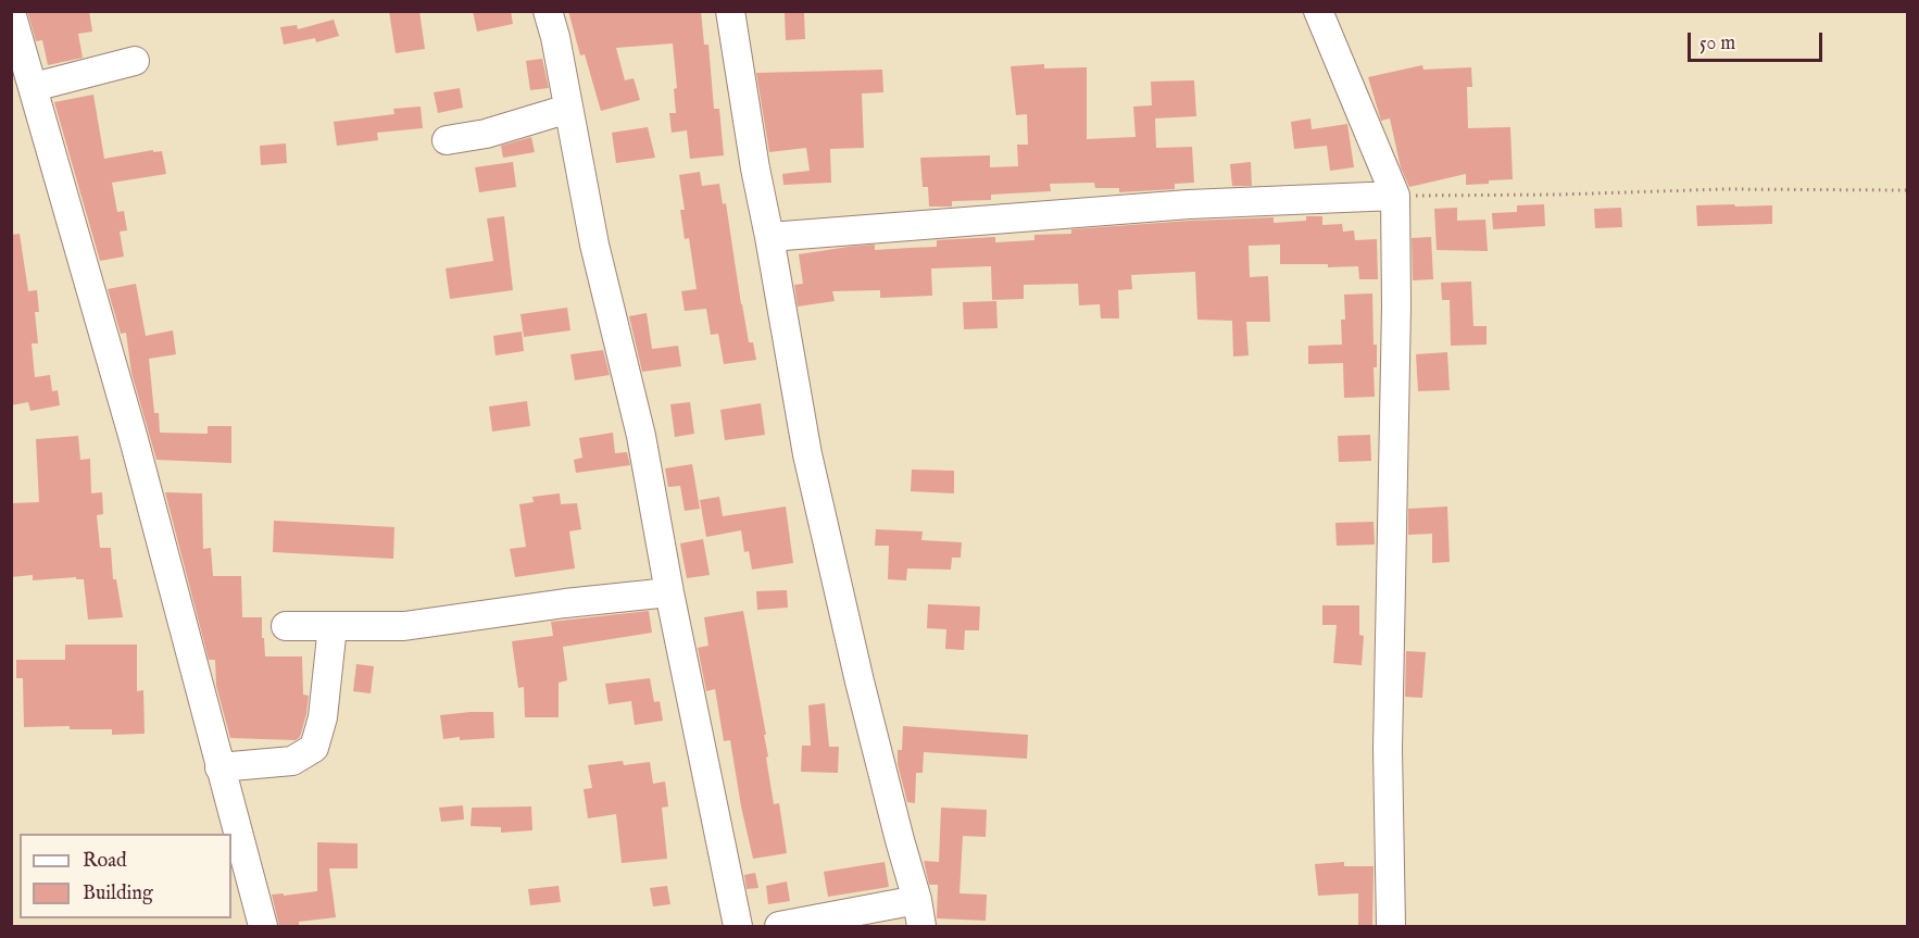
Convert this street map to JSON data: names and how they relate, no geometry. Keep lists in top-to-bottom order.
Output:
{
  "legend": ["Road", "Building"],
  "scale_bar": "50 m"
}
